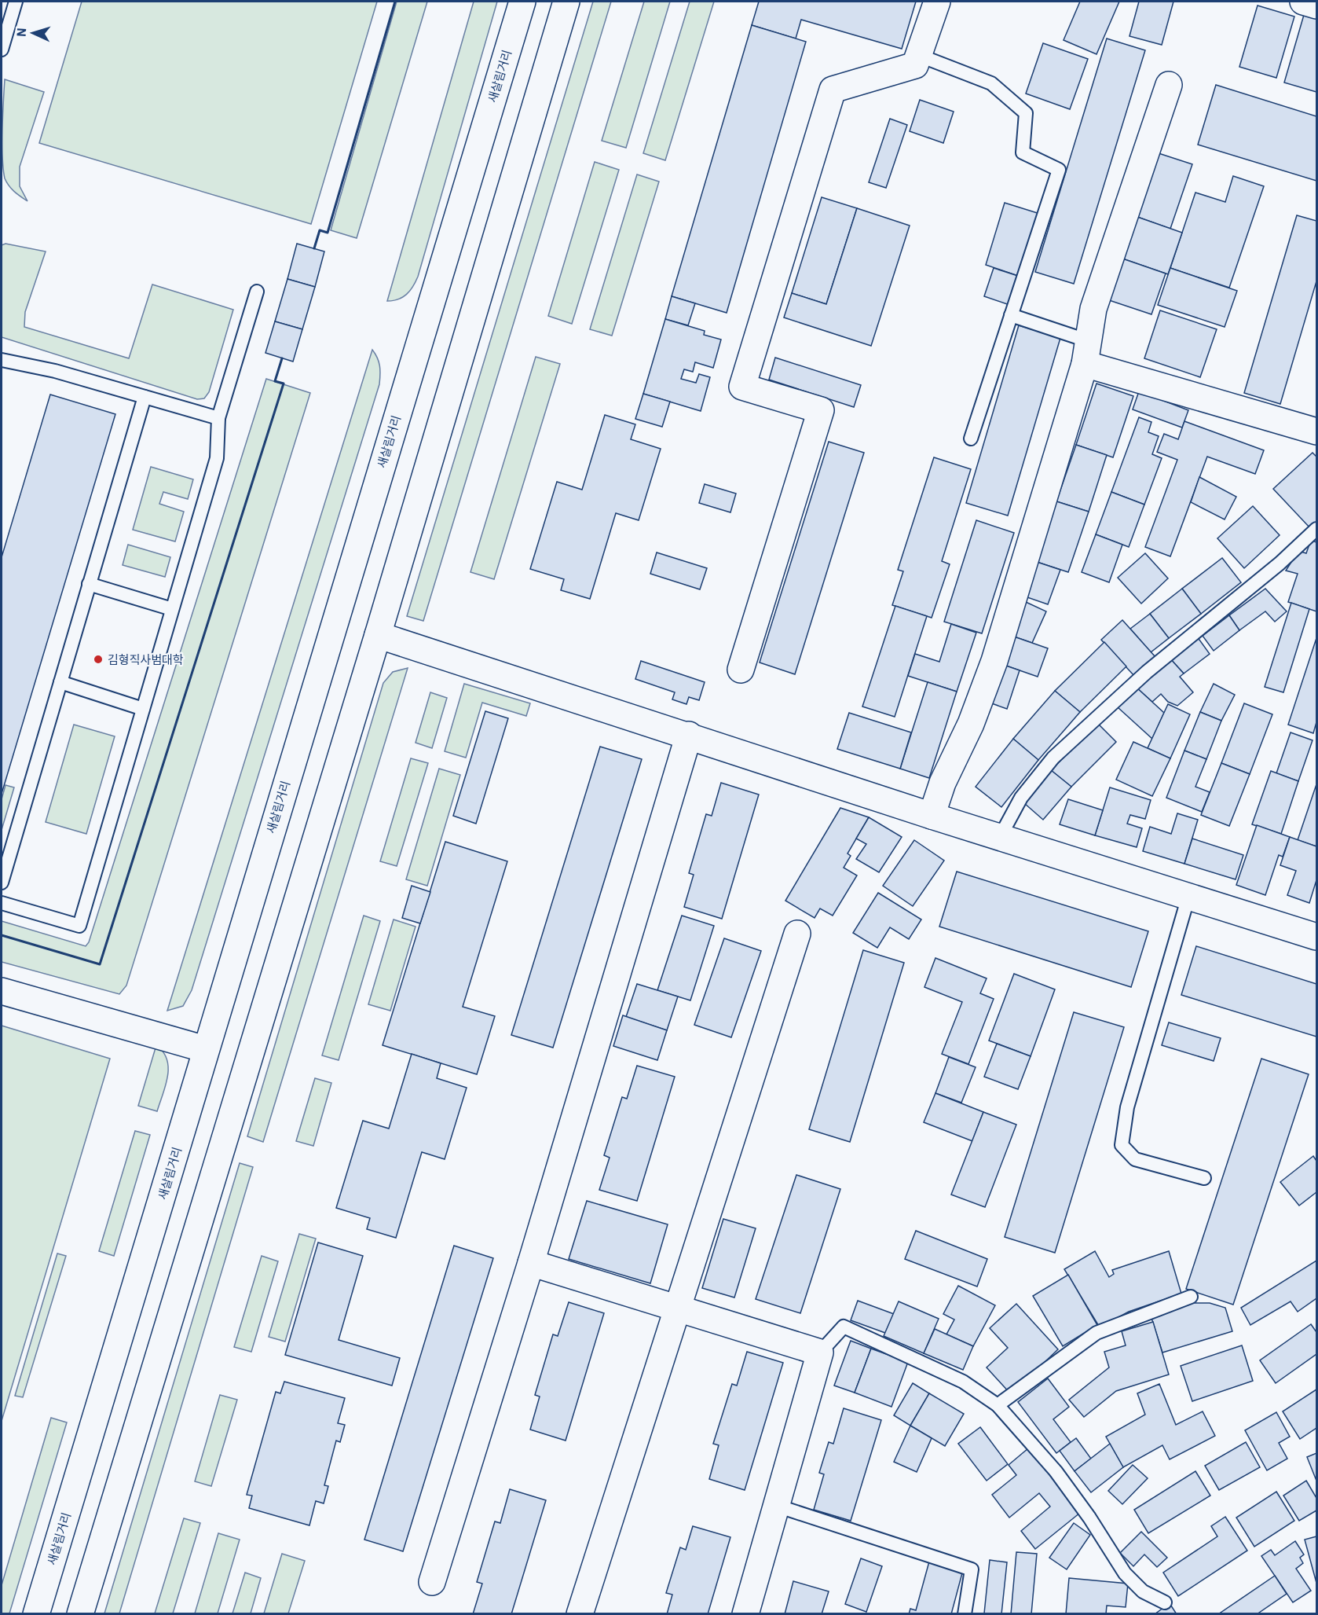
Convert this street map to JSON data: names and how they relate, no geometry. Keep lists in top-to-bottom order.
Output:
{
  "streets": {
    "street": ["새살림거리"]
  },
  "places": ["김형직사범대학"],
  "north": "left"
}
